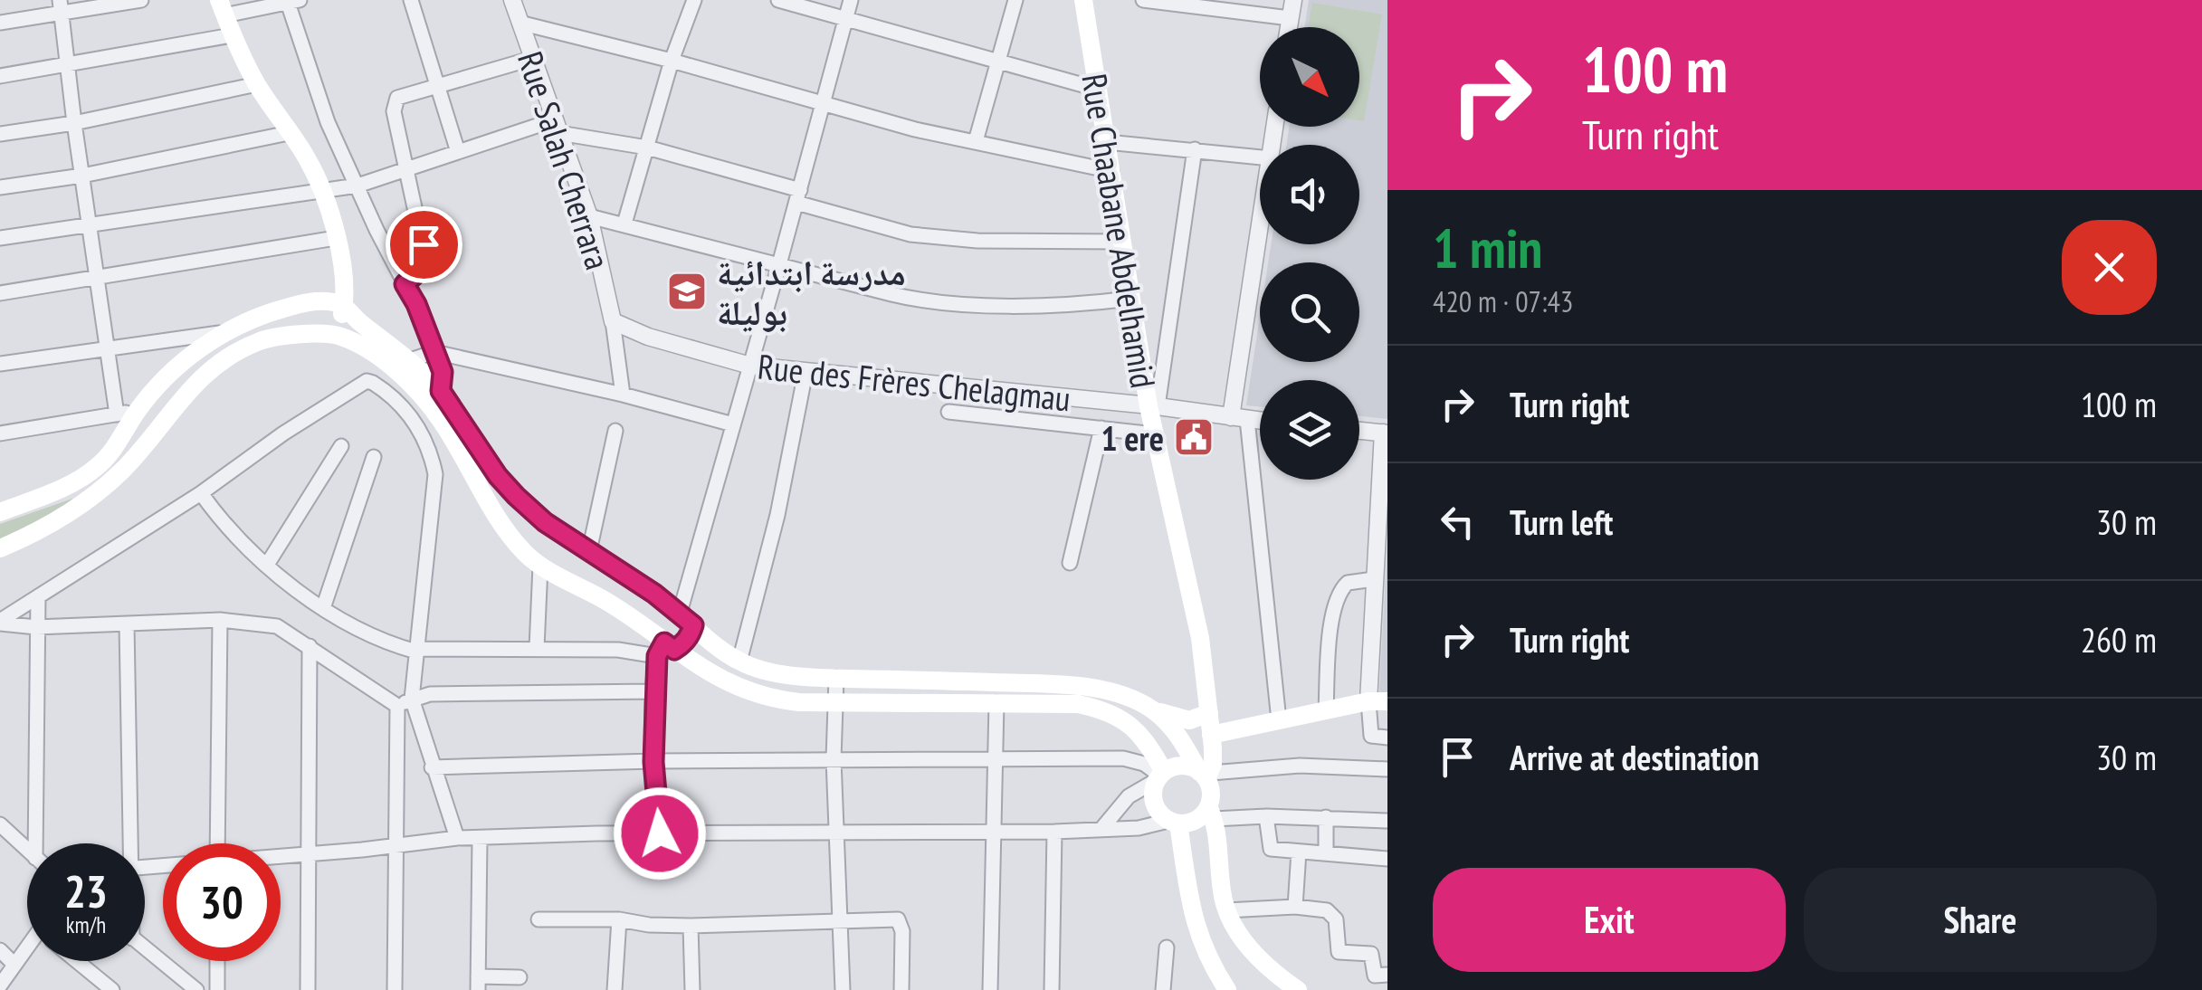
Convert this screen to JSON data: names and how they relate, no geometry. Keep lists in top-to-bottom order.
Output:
{
  "streets": {
    "main road": ["Rue Chaabane Abdelhamid"],
    "street": ["Rue Salah Cherrara", "Rue des Frères Chelagmau"]
  },
  "crossings": [
    ["Rue Salah Cherrara", "Rue des Frères Chelagmau"],
    ["Rue Chaabane Abdelhamid", "Rue des Frères Chelagmau"]
  ],
  "places": {
    "school or university": ["مدرسة ابتدائية بوليلة"],
    "public building": ["1 ere"]
  },
  "north": "bottom right",
  "page": {
    "turn": ["100 m", "Turn right"],
    "heading": ["1 min", "420 m · 07:43"],
    "list": [
      {
        "name": "Turn right",
        "value": "100 m"
      },
      {
        "name": "Turn left",
        "value": "30 m"
      },
      {
        "name": "Turn right",
        "value": "260 m"
      },
      {
        "name": "Arrive at destination",
        "value": "30 m"
      }
    ],
    "speed": "23 km/h",
    "limit": "30",
    "buttons": ["Exit", "Share"]
  }
}
